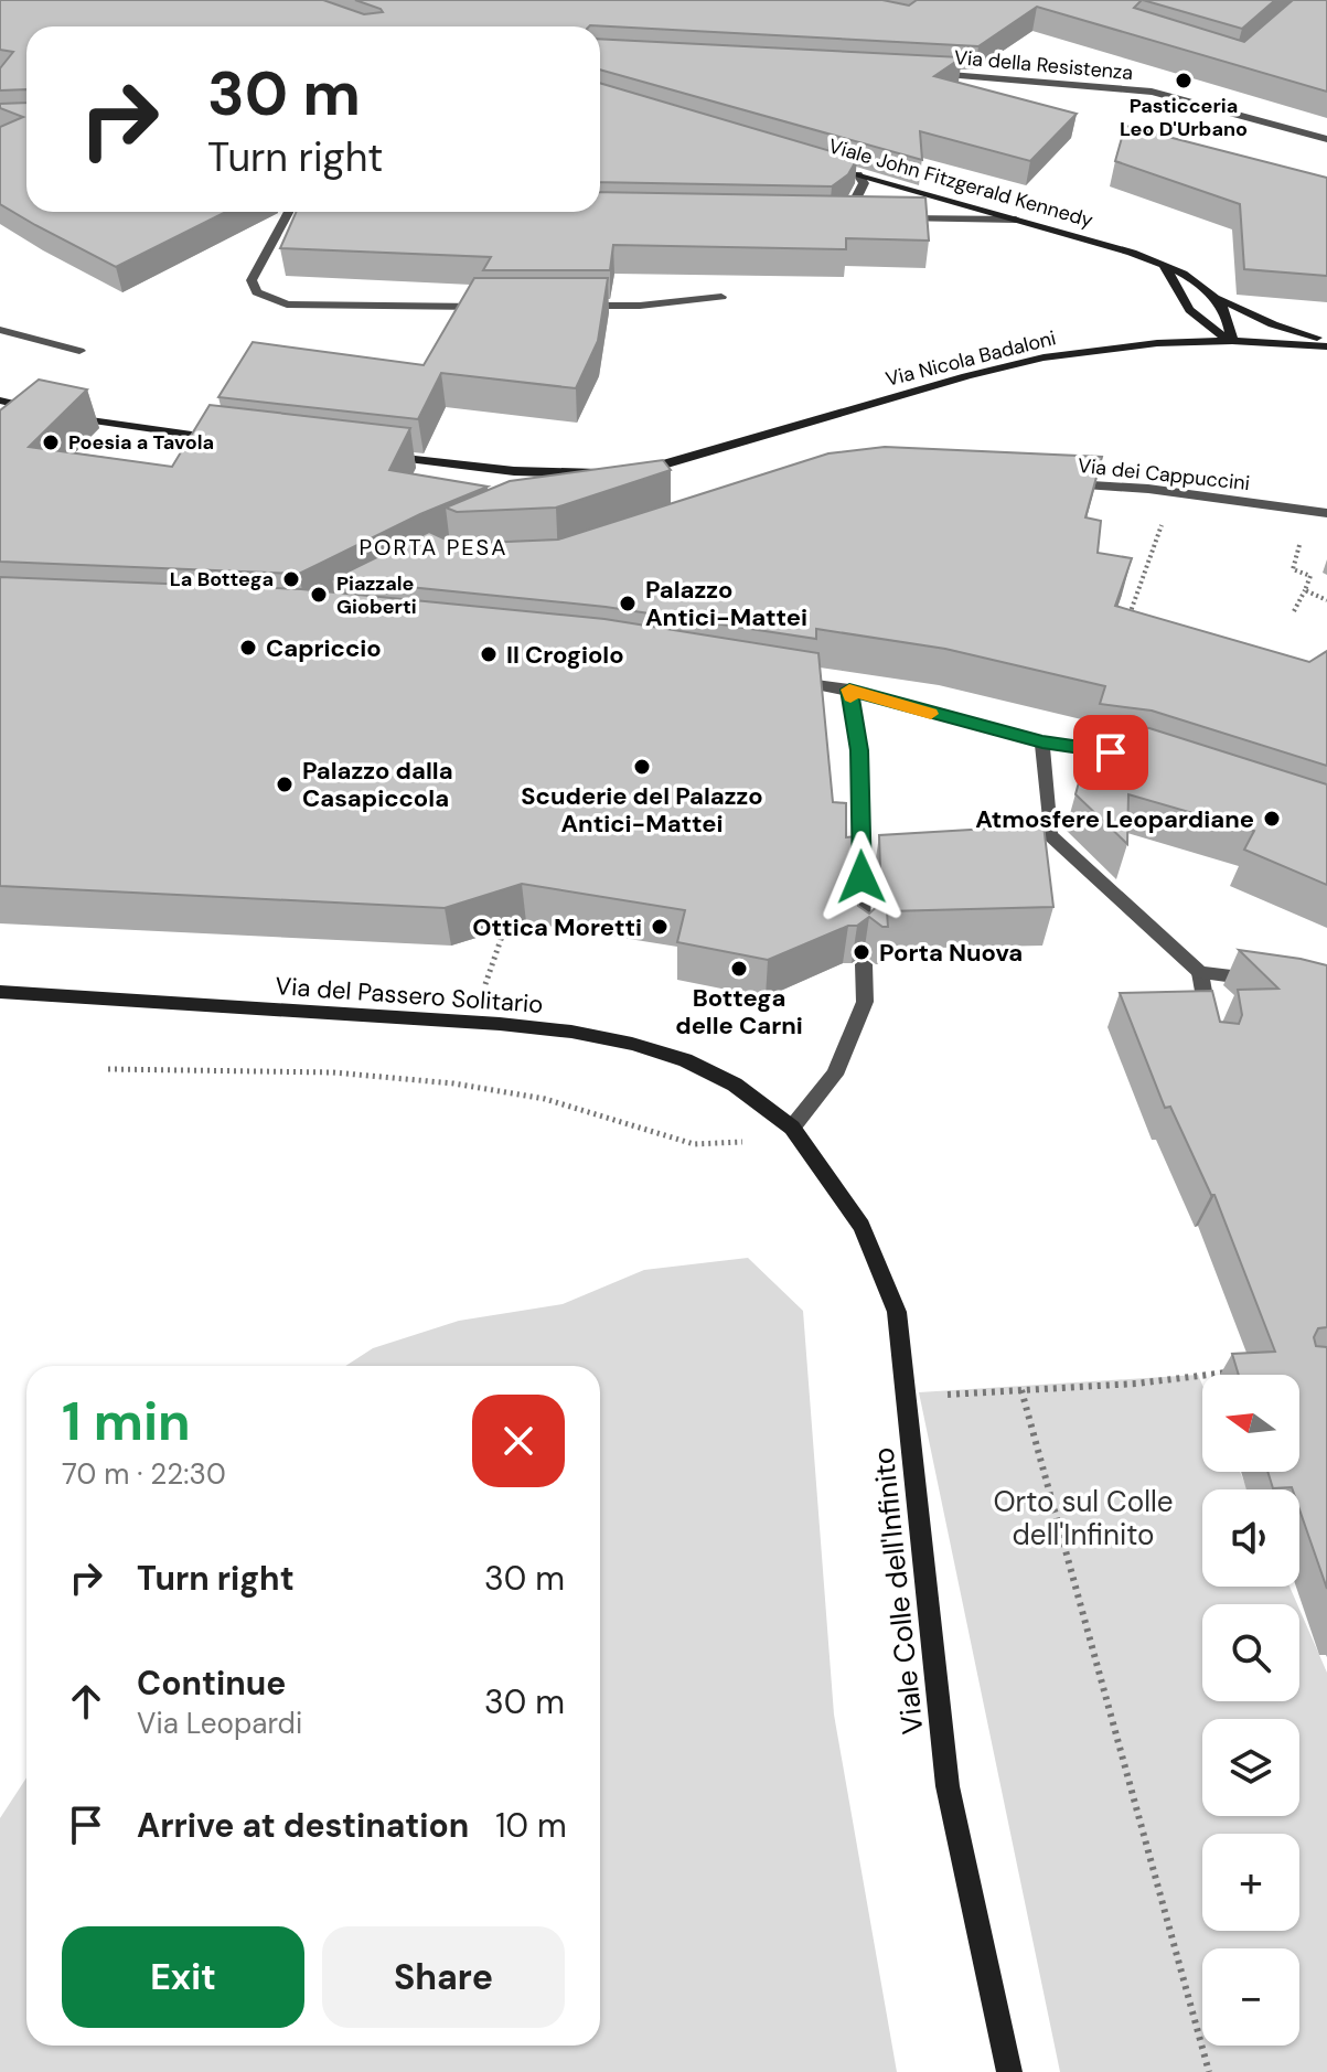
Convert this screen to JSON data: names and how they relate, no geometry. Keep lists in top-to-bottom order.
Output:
{
  "streets": {
    "street": [
      "Via della Resistenza",
      "Viale John Fitzgerald Kennedy",
      "Via Nicola Badaloni",
      "Via dei Cappuccini",
      "Via del Passero Solitario",
      "Viale Colle dell'Infinito"
    ]
  },
  "crossings": [
    ["Viale John Fitzgerald Kennedy", "Via Nicola Badaloni"],
    ["Via del Passero Solitario", "Viale Colle dell'Infinito"]
  ],
  "districts": ["PORTA PESA"],
  "parks": ["Orto sul Colle dell'Infinito"],
  "places": [
    "Pasticceria Leo D'Urbano",
    "Poesia a Tavola",
    "La Bottega",
    "Piazzale Gioberti",
    "Palazzo Antici-Mattei",
    "Capriccio",
    "Il Crogiolo",
    "Scuderie del Palazzo Antici-Mattei",
    "Palazzo dalla Casapiccola",
    "Atmosfere Leopardiane",
    "Ottica Moretti",
    "Porta Nuova",
    "Bottega delle Carni"
  ],
  "north": "left",
  "page": {
    "turn": ["30 m", "Turn right"],
    "heading": ["1 min", "70 m · 22:30"],
    "map_buttons": ["+", "−"],
    "list": [
      {
        "name": "Turn right",
        "value": "30 m"
      },
      {
        "name": "Continue",
        "note": "Via Leopardi",
        "value": "30 m"
      },
      {
        "name": "Arrive at destination",
        "value": "10 m"
      }
    ],
    "buttons": ["Exit", "Share"]
  }
}
